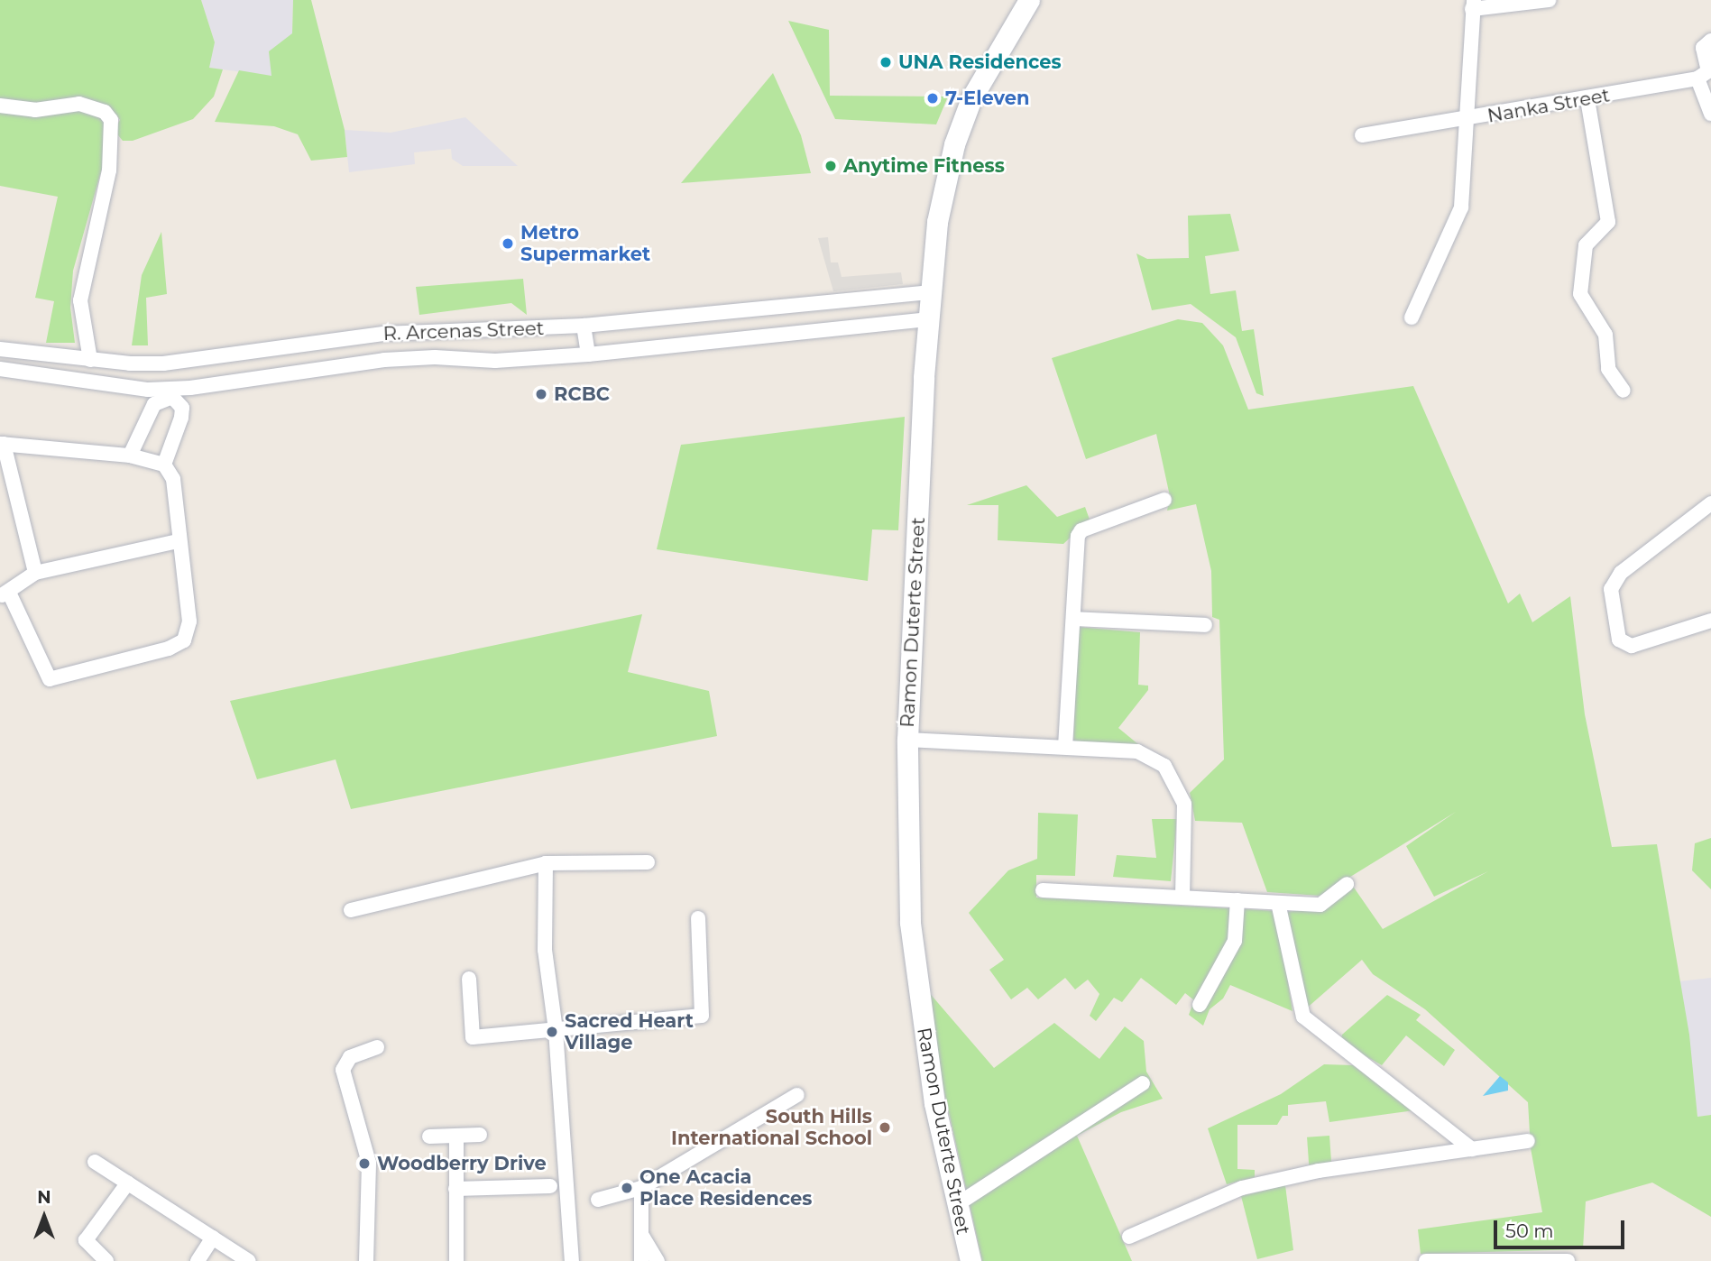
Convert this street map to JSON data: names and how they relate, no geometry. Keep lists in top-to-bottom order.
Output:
{
  "streets": {
    "main road": ["Ramon Duterte Street"],
    "street": ["Nanka Street", "R. Arcenas Street"]
  },
  "crossings": [
    ["R. Arcenas Street", "Ramon Duterte Street"]
  ],
  "places": [
    "UNA Residences",
    "7-Eleven",
    "Anytime Fitness",
    "Metro Supermarket",
    "RCBC",
    "Sacred Heart Village",
    "South Hills International School",
    "Woodberry Drive",
    "One Acacia Place Residences"
  ],
  "scale_bar": "50 m",
  "north": "top"
}
